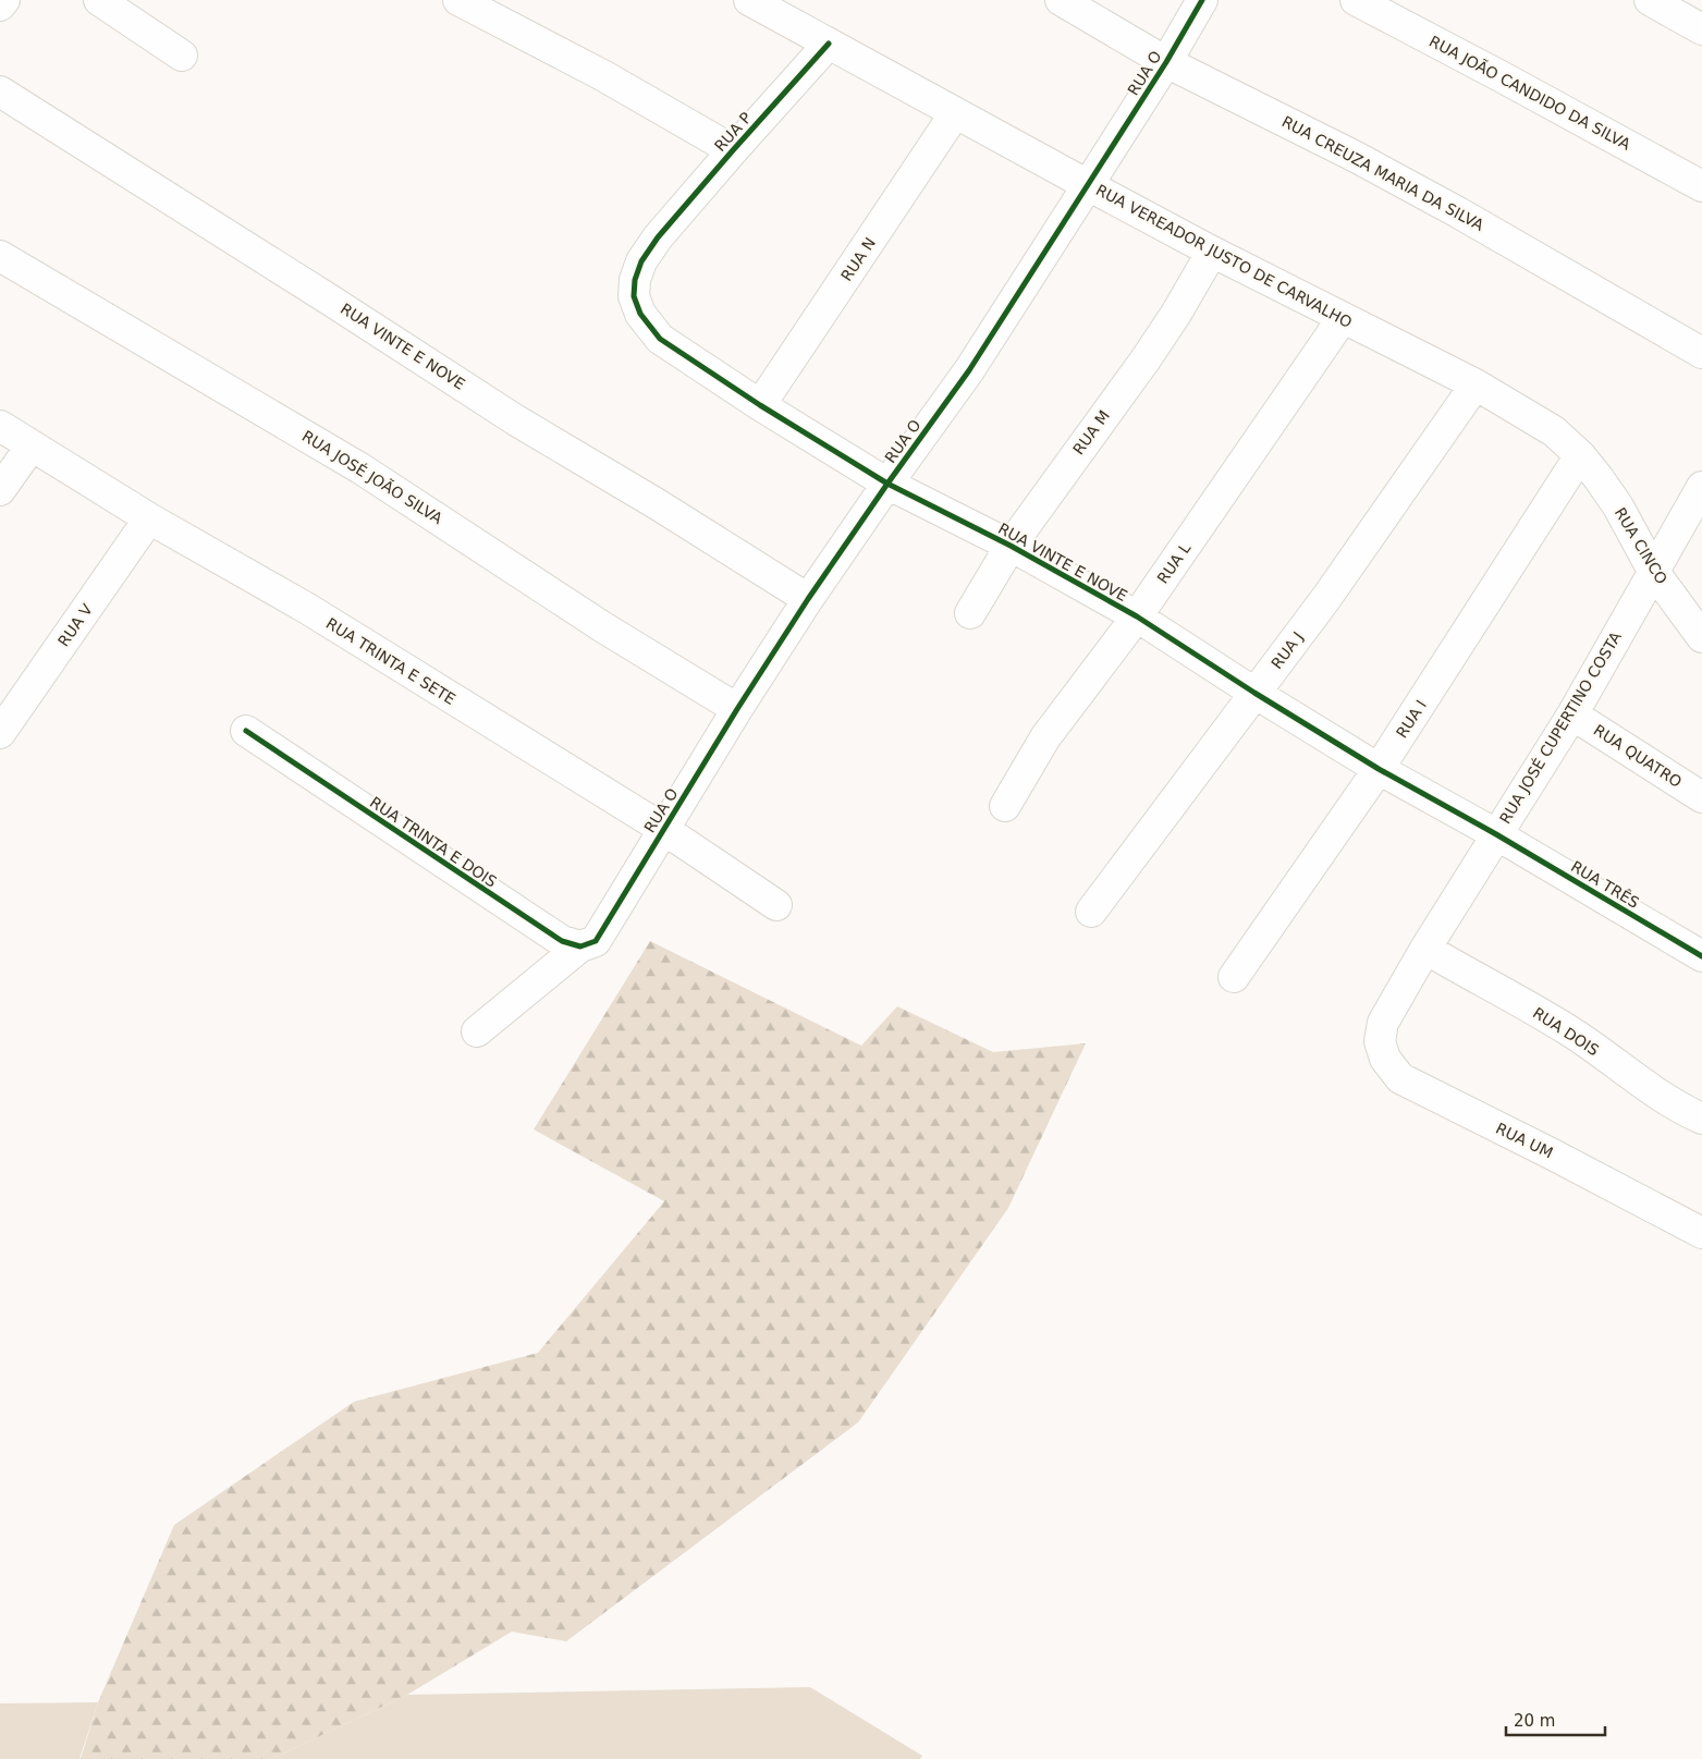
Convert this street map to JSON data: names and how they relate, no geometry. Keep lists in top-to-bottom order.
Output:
{
  "streets": {
    "street": [
      "RUA O",
      "RUA JOÃO CANDIDO DA SILVA",
      "RUA P",
      "RUA CREUZA MARIA DA SILVA",
      "RUA VEREADOR JUSTO DE CARVALHO",
      "RUA N",
      "RUA VINTE E NOVE",
      "RUA M",
      "RUA JOSÉ JOÃO SILVA",
      "RUA CINCO",
      "RUA L",
      "RUA V",
      "RUA J",
      "RUA TRINTA E SETE",
      "RUA I",
      "RUA JOSÉ CUPERTINO COSTA",
      "RUA QUATRO",
      "RUA TRINTA E DOIS",
      "RUA TRÊS",
      "RUA DOIS",
      "RUA UM"
    ]
  },
  "crossings": [
    ["RUA O", "RUA CREUZA MARIA DA SILVA"],
    ["RUA O", "RUA VEREADOR JUSTO DE CARVALHO"],
    ["RUA O", "RUA VINTE E NOVE"],
    ["RUA O", "RUA JOSÉ JOÃO SILVA"],
    ["RUA O", "RUA TRINTA E SETE"],
    ["RUA O", "RUA TRINTA E DOIS"],
    ["RUA P", "RUA VEREADOR JUSTO DE CARVALHO"],
    ["RUA P", "RUA VINTE E NOVE"],
    ["RUA VEREADOR JUSTO DE CARVALHO", "RUA N"],
    ["RUA VEREADOR JUSTO DE CARVALHO", "RUA M"],
    ["RUA VEREADOR JUSTO DE CARVALHO", "RUA CINCO"],
    ["RUA VEREADOR JUSTO DE CARVALHO", "RUA L"],
    ["RUA VEREADOR JUSTO DE CARVALHO", "RUA J"],
    ["RUA VEREADOR JUSTO DE CARVALHO", "RUA I"],
    ["RUA N", "RUA VINTE E NOVE"],
    ["RUA VINTE E NOVE", "RUA M"],
    ["RUA VINTE E NOVE", "RUA L"],
    ["RUA VINTE E NOVE", "RUA J"],
    ["RUA VINTE E NOVE", "RUA I"],
    ["RUA VINTE E NOVE", "RUA JOSÉ CUPERTINO COSTA"],
    ["RUA VINTE E NOVE", "RUA TRÊS"],
    ["RUA CINCO", "RUA I"],
    ["RUA CINCO", "RUA JOSÉ CUPERTINO COSTA"],
    ["RUA V", "RUA TRINTA E SETE"],
    ["RUA JOSÉ CUPERTINO COSTA", "RUA QUATRO"],
    ["RUA JOSÉ CUPERTINO COSTA", "RUA TRÊS"],
    ["RUA JOSÉ CUPERTINO COSTA", "RUA DOIS"],
    ["RUA JOSÉ CUPERTINO COSTA", "RUA UM"]
  ],
  "scale_bar": "20 m"
}
